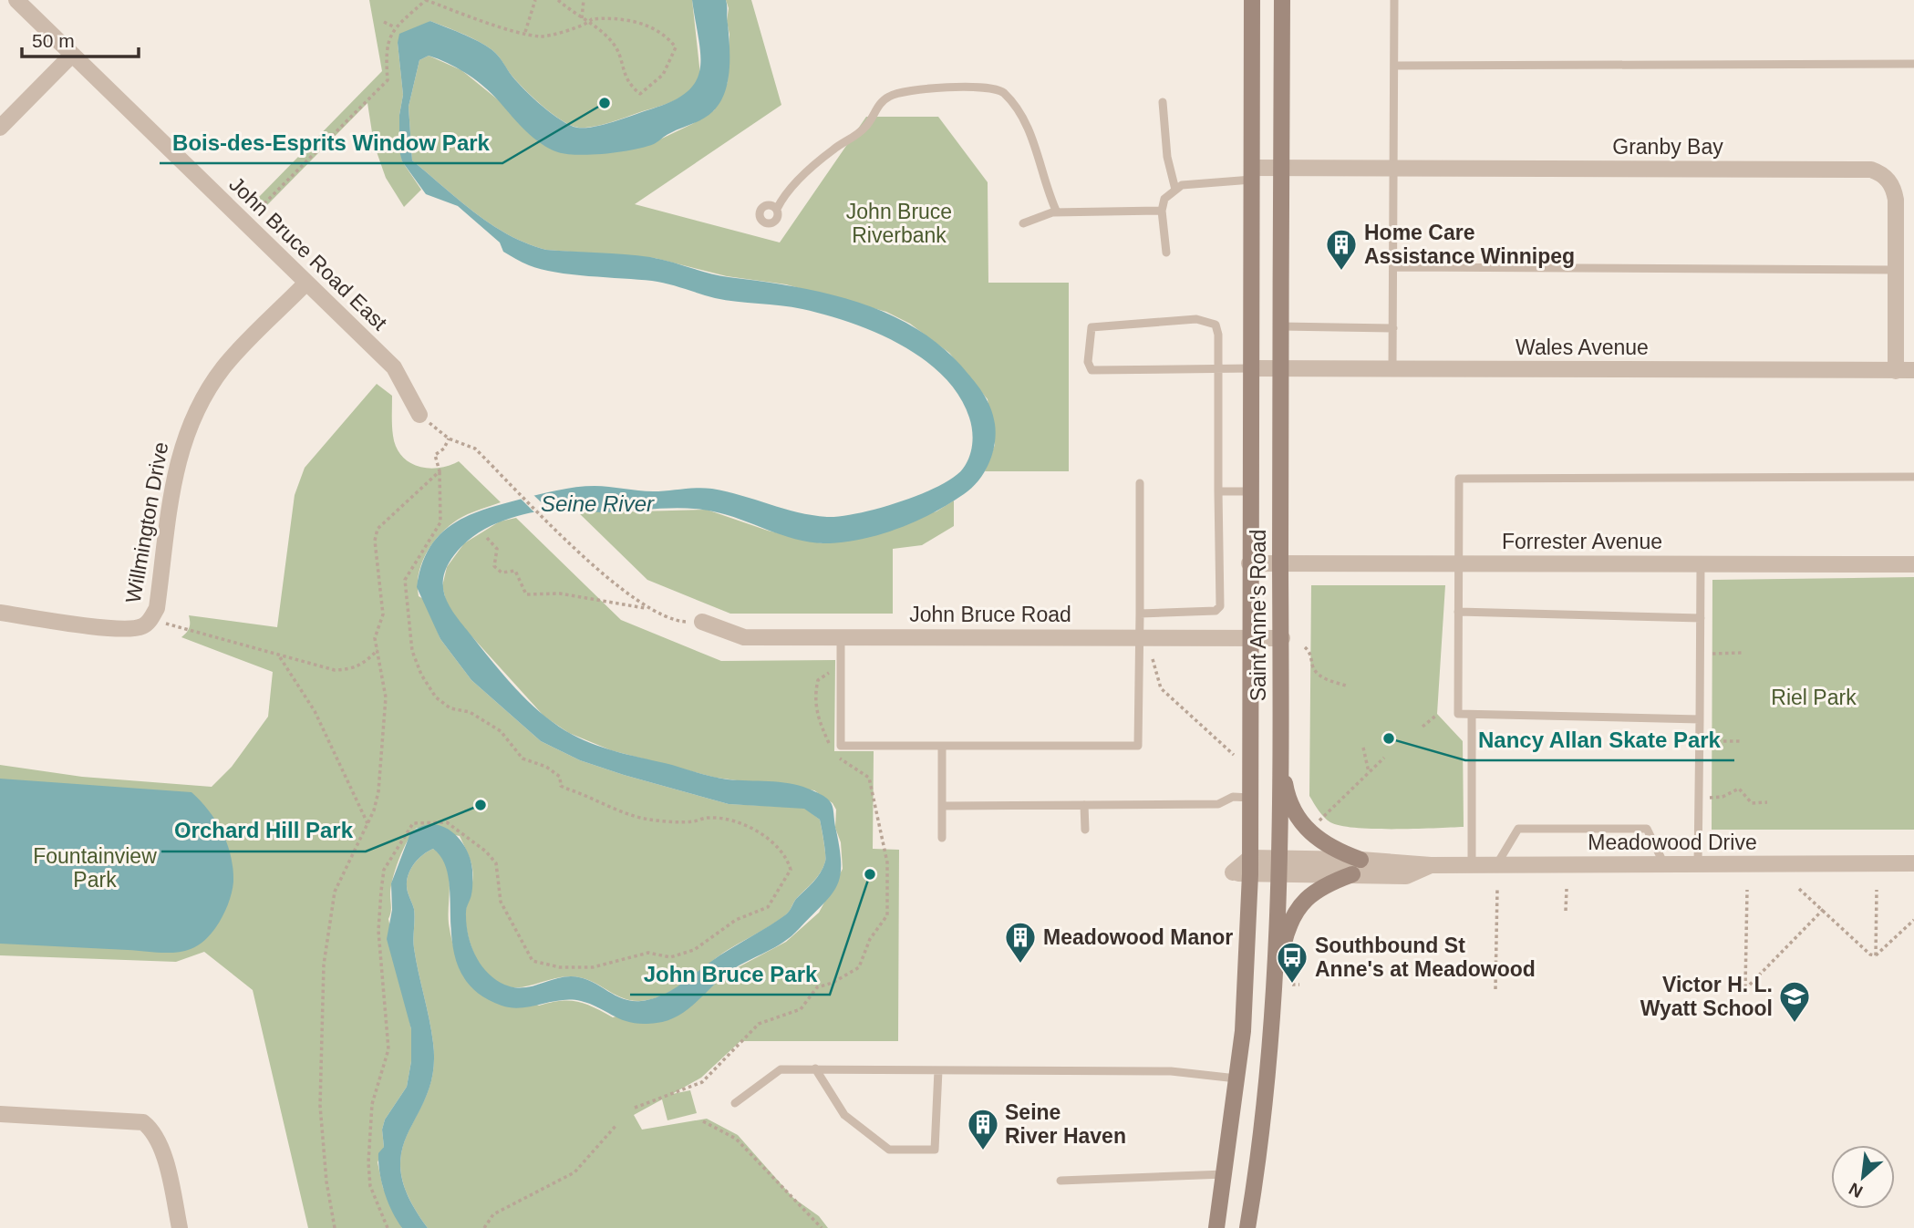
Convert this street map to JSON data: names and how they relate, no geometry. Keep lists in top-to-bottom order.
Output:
{
  "streets": {
    "main road": ["Saint Anne's Road"],
    "street": [
      "Granby Bay",
      "John Bruce Road East",
      "Wales Avenue",
      "Willmington Drive",
      "Forrester Avenue",
      "John Bruce Road",
      "Meadowood Drive"
    ]
  },
  "crossings": [
    ["Granby Bay", "Wales Avenue"],
    ["Granby Bay", "Saint Anne's Road"],
    ["John Bruce Road East", "Willmington Drive"],
    ["Wales Avenue", "Saint Anne's Road"],
    ["Forrester Avenue", "Saint Anne's Road"],
    ["John Bruce Road", "Saint Anne's Road"],
    ["Saint Anne's Road", "Meadowood Drive"]
  ],
  "water": ["Seine River"],
  "parks": ["John Bruce Riverbank", "Riel Park", "Fountainview Park"],
  "places": {
    "other": [
      "Bois-des-Esprits Window Park",
      "Nancy Allan Skate Park",
      "Orchard Hill Park",
      "John Bruce Park"
    ],
    "building": ["Home Care Assistance Winnipeg", "Meadowood Manor", "Seine River Haven"],
    "bus stop": ["Southbound St Anne's at Meadowood"],
    "school or university": ["Victor H. L. Wyatt School"]
  },
  "scale_bar": "50 m",
  "north": "bottom left"
}
